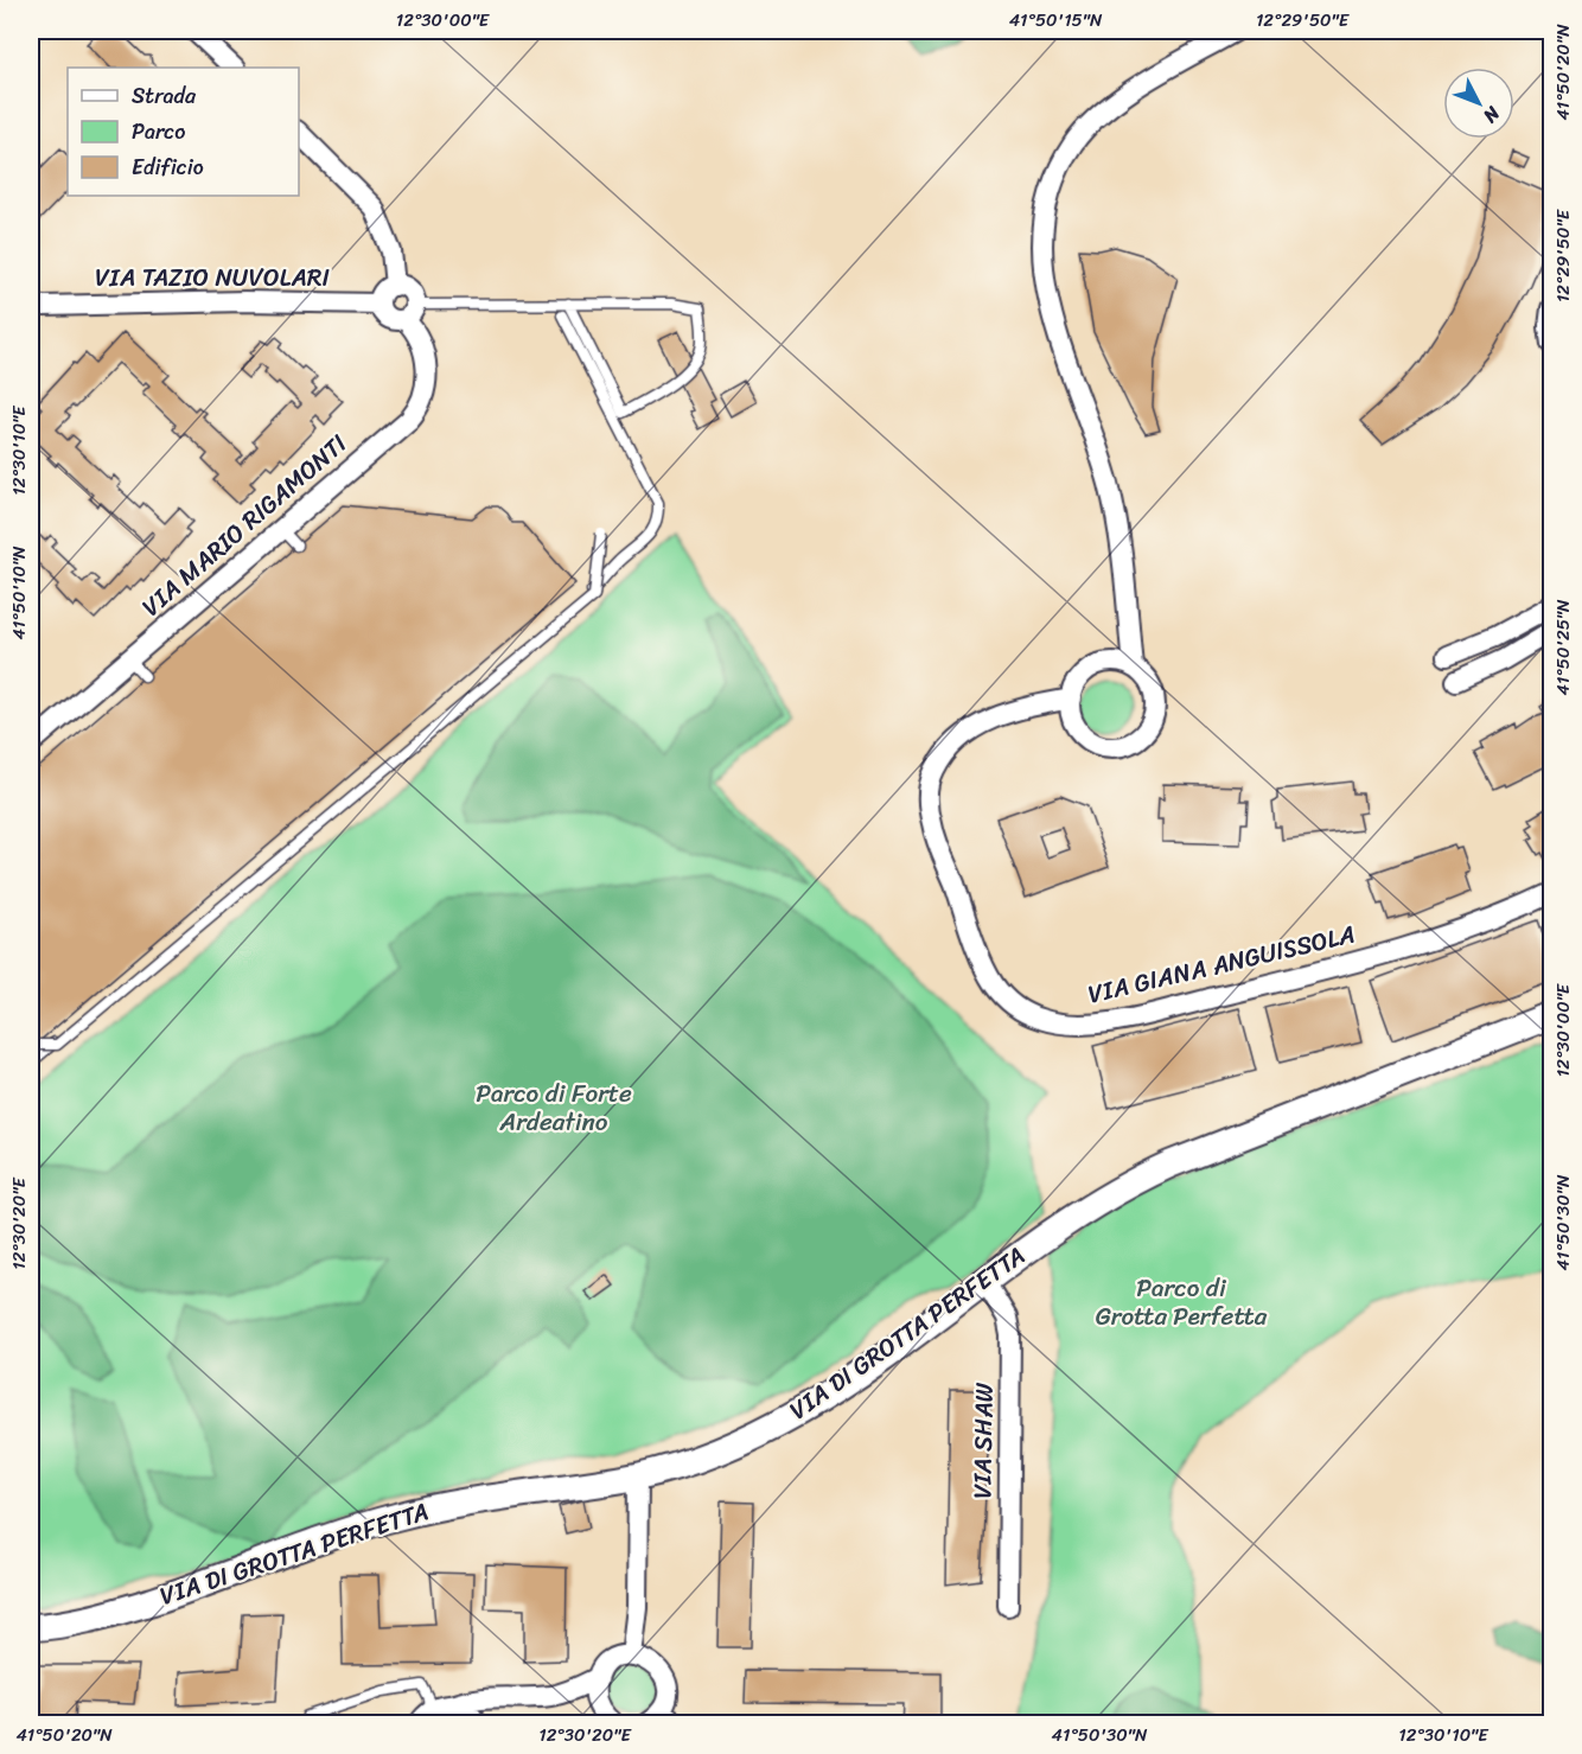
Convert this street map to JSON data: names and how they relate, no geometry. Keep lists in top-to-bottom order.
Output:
{
  "streets": {
    "street": [
      "VIA TAZIO NUVOLARI",
      "VIA MARIO RIGAMONTI",
      "VIA GIANA ANGUISSOLA",
      "VIA DI GROTTA PERFETTA",
      "VIA SHAW"
    ]
  },
  "crossings": [
    ["VIA TAZIO NUVOLARI", "VIA MARIO RIGAMONTI"],
    ["VIA DI GROTTA PERFETTA", "VIA SHAW"]
  ],
  "parks": ["Parco di Forte Ardeatino", "Parco di Grotta Perfetta"],
  "legend": ["Strada", "Parco", "Edificio"],
  "north": "bottom right",
  "coordinates": [
    "12°30'00\"E",
    "41°50'15\"N",
    "12°29'50\"E",
    "41°50'20\"N",
    "12°30'10\"E",
    "41°50'10\"N",
    "41°50'25\"N",
    "41°50'30\"N",
    "12°30'20\"E"
  ]
}
